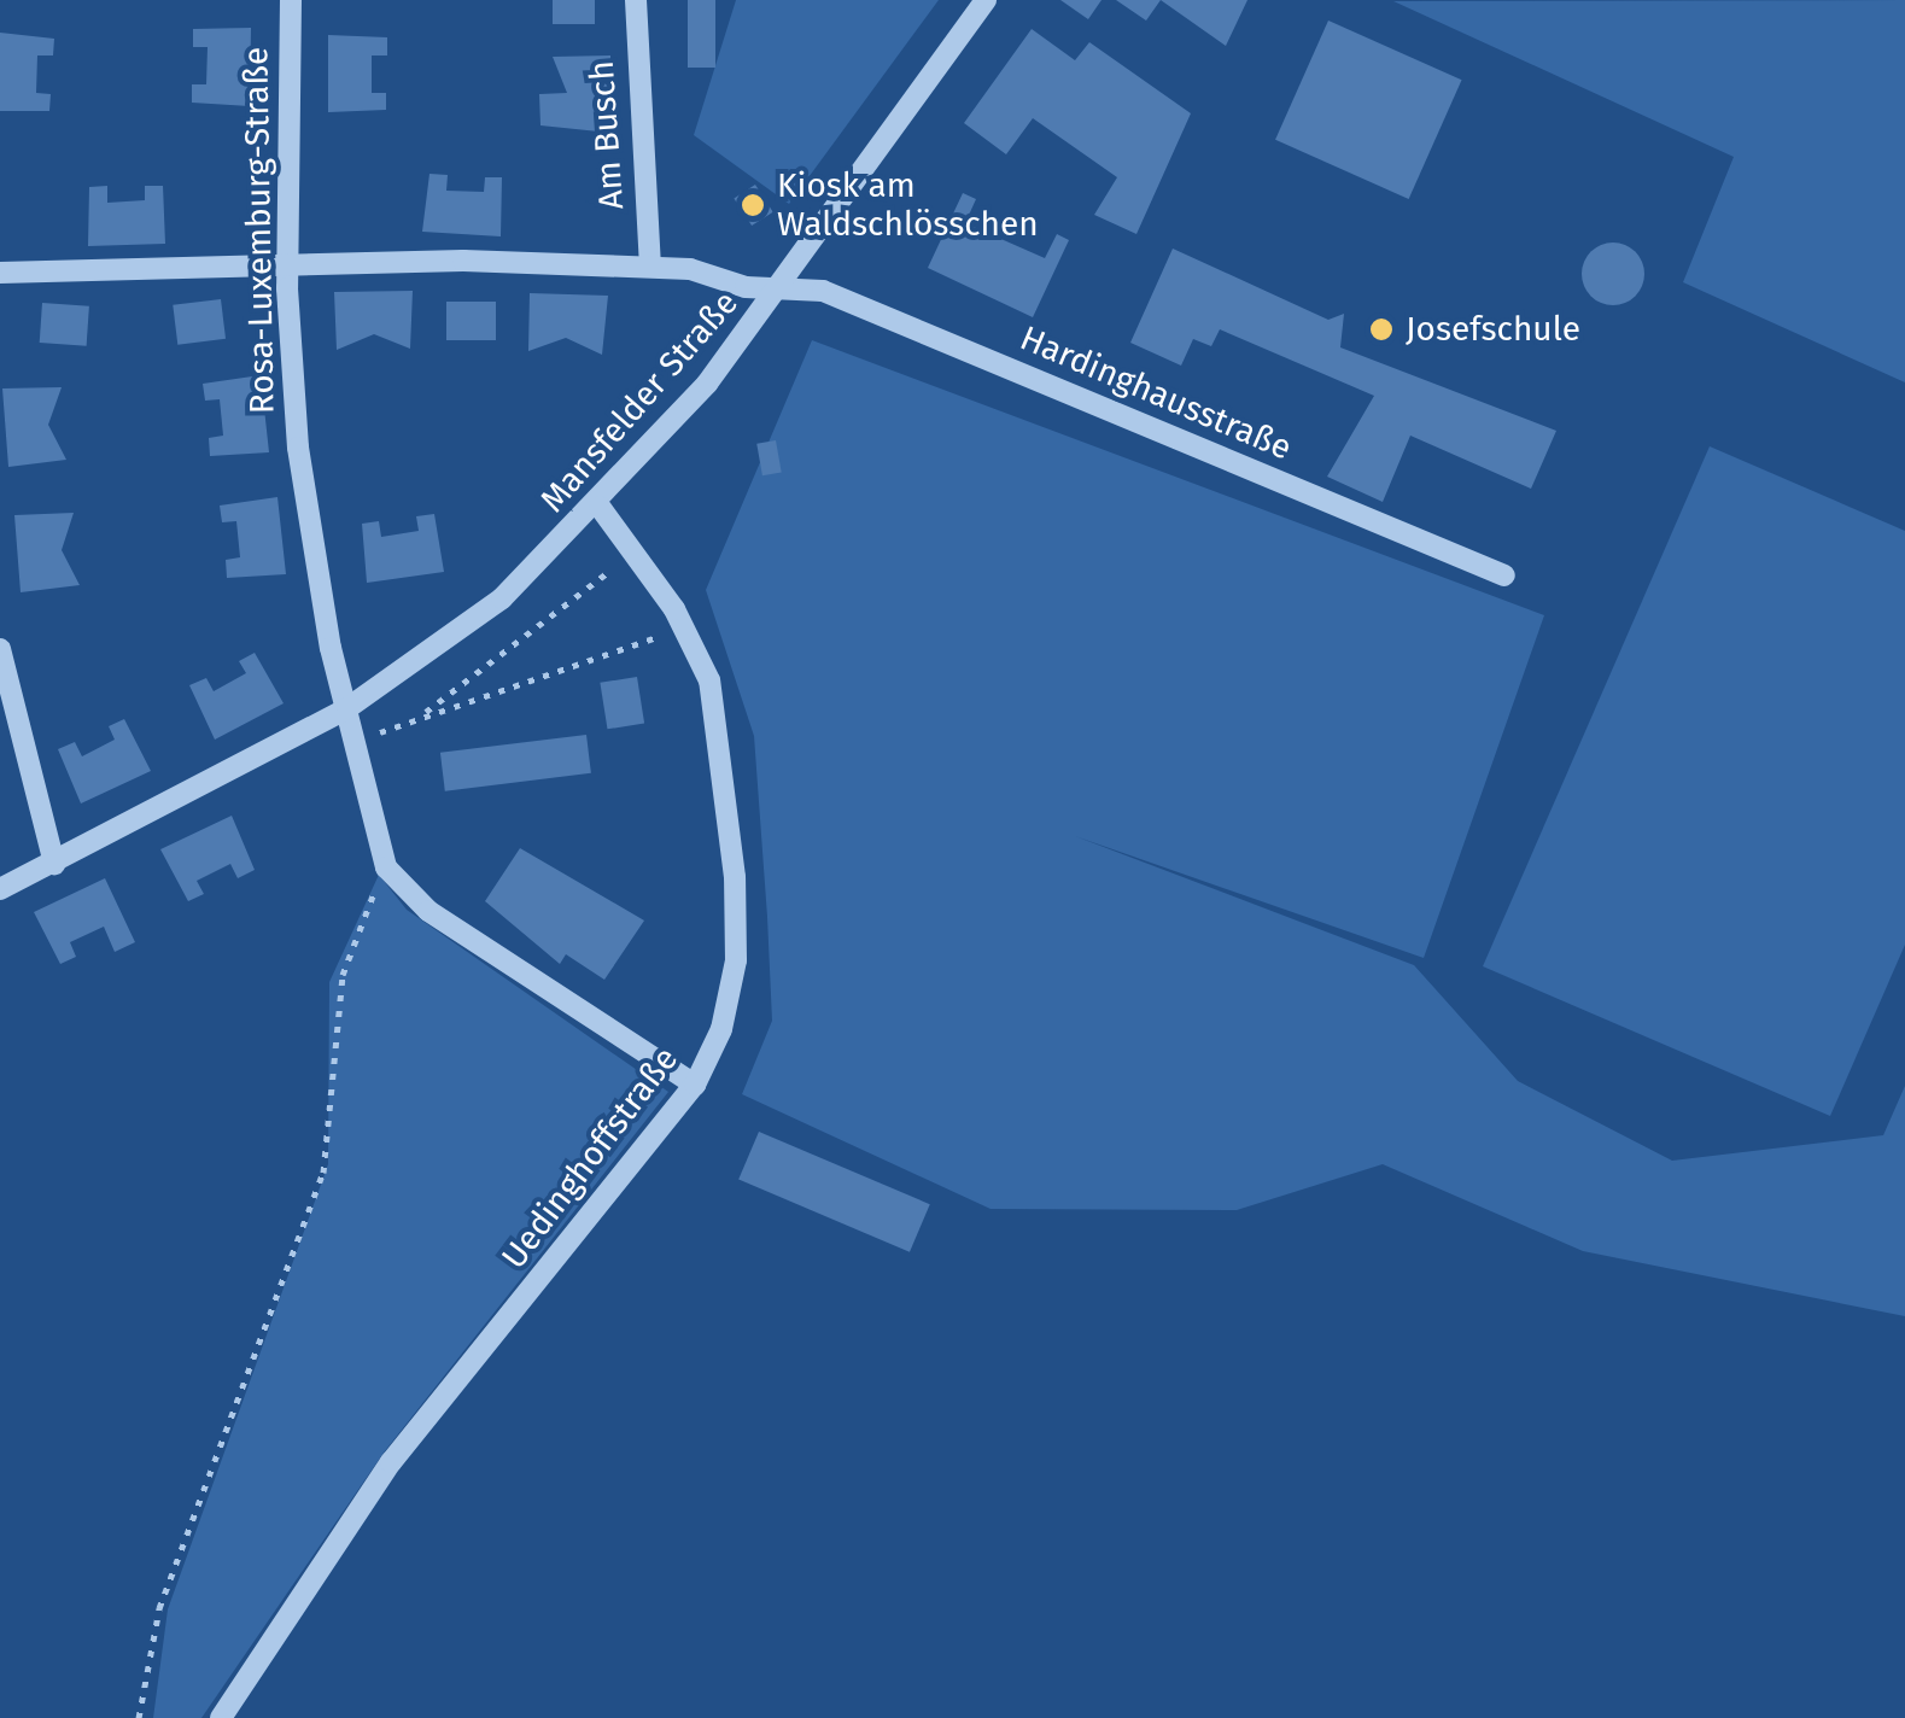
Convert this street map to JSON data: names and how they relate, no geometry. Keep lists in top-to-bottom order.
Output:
{
  "streets": {
    "street": [
      "Am Busch",
      "Rosa-Luxemburg-Straße",
      "Hardinghausstraße",
      "Mansfelder Straße",
      "Uedinghoffstraße"
    ]
  },
  "crossings": [
    ["Am Busch", "Hardinghausstraße"],
    ["Rosa-Luxemburg-Straße", "Hardinghausstraße"],
    ["Rosa-Luxemburg-Straße", "Mansfelder Straße"],
    ["Hardinghausstraße", "Mansfelder Straße"],
    ["Mansfelder Straße", "Uedinghoffstraße"]
  ],
  "places": ["Kiosk am Waldschlösschen", "Josefschule"]
}
